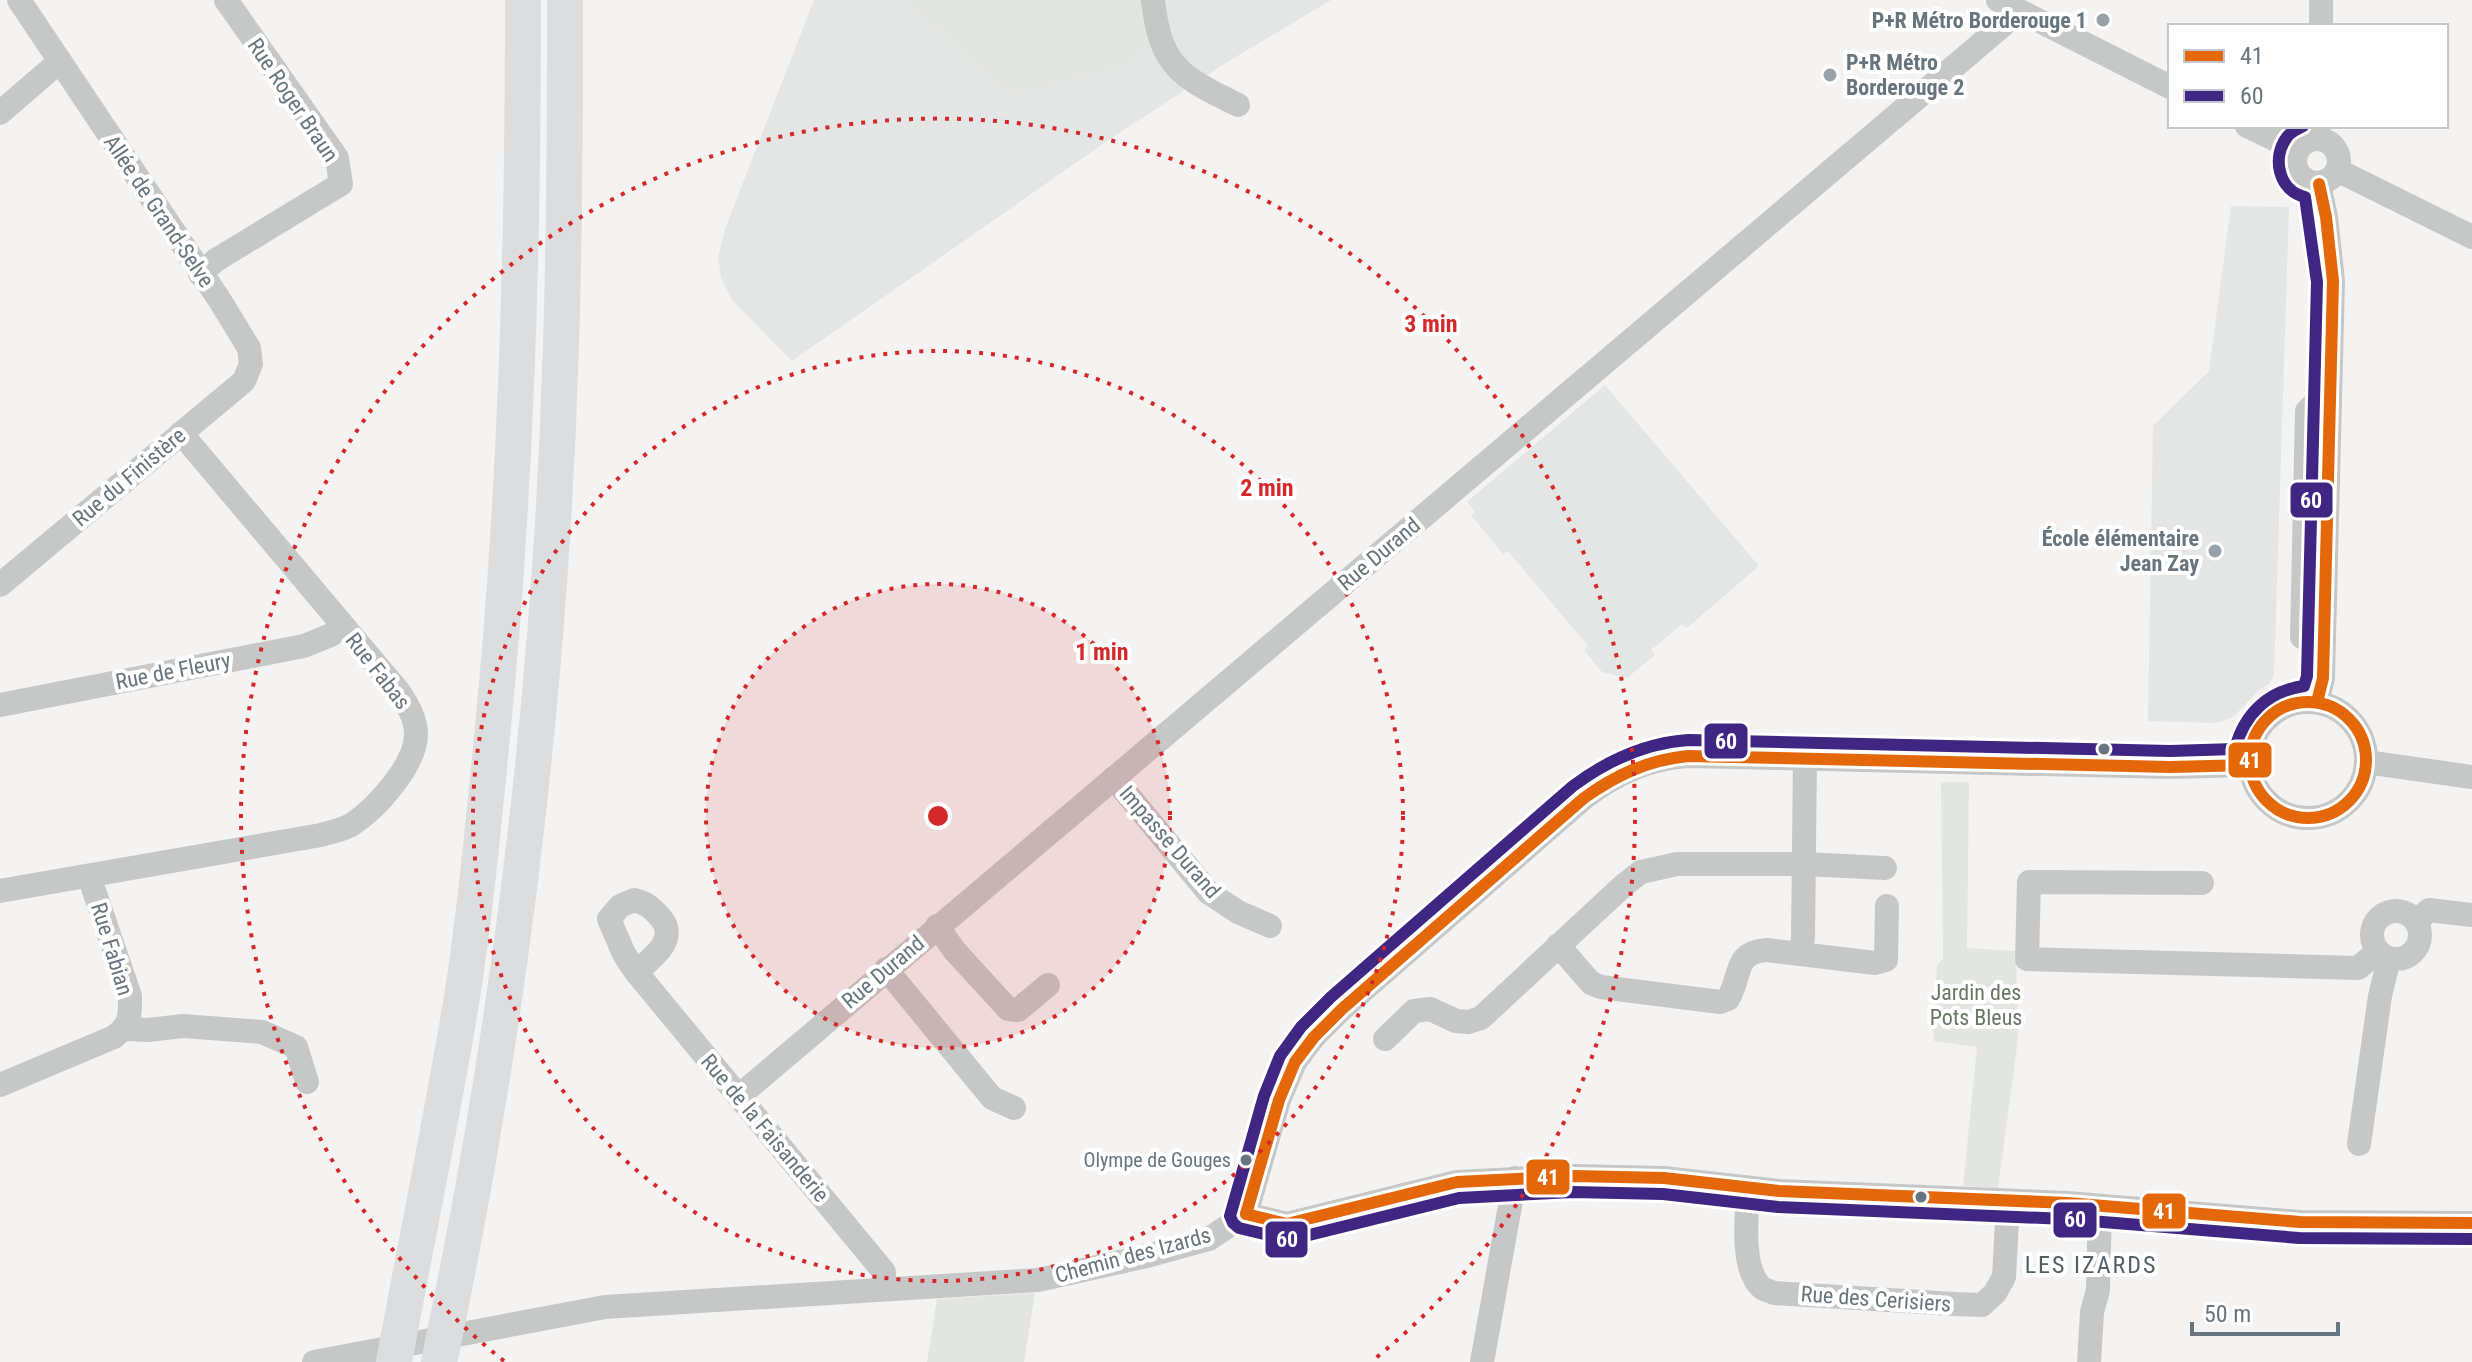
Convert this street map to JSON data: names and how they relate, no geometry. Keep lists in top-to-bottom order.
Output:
{
  "streets": {
    "street": [
      "Rue Roger Braun",
      "Allée de Grand-Selve",
      "Rue du Finistère",
      "Rue Durand",
      "Rue de Fleury",
      "Rue Fabas",
      "Impasse Durand",
      "Rue Fabian",
      "Rue de la Faisanderie",
      "Chemin des Izards",
      "Rue des Cerisiers"
    ]
  },
  "crossings": [
    ["Rue Roger Braun", "Allée de Grand-Selve"],
    ["Allée de Grand-Selve", "Rue du Finistère"],
    ["Rue du Finistère", "Rue Fabas"],
    ["Rue Durand", "Impasse Durand"],
    ["Rue Durand", "Rue de la Faisanderie"],
    ["Rue de Fleury", "Rue Fabas"],
    ["Rue Fabas", "Rue Fabian"],
    ["Rue de la Faisanderie", "Chemin des Izards"]
  ],
  "districts": ["LES IZARDS"],
  "parks": ["Jardin des Pots Bleus"],
  "places": [
    "P+R Métro Borderouge 1",
    "P+R Métro Borderouge 2",
    "École élémentaire Jean Zay",
    "Olympe de Gouges"
  ],
  "lines": ["transit line 60", "transit line 41"],
  "legend": ["41", "60"],
  "scale_bar": "50 m",
  "rings": ["3 min", "2 min", "1 min"]
}
